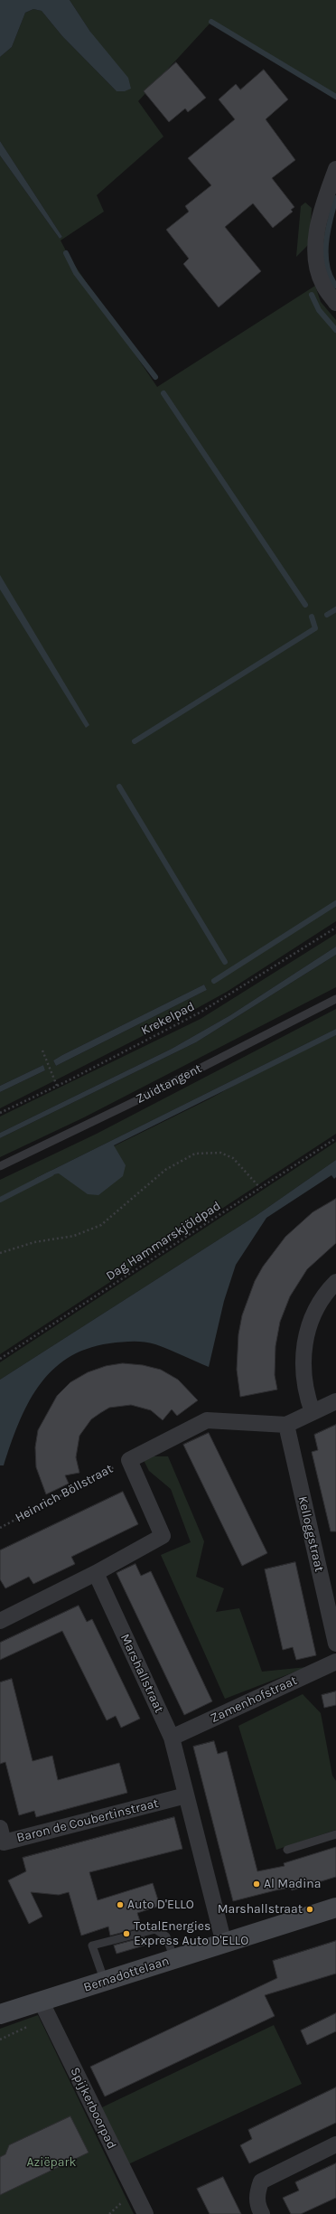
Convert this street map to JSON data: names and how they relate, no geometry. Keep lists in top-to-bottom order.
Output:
{
  "streets": {
    "street": [
      "Heinrich Böllstraat",
      "Kelloggstraat",
      "Marshallstraat",
      "Zamenhofstraat",
      "Baron de Coubertinstraat",
      "Bernadottelaan",
      "Spijkerboorpad"
    ],
    "lane": ["Zuidtangent"],
    "path": ["Krekelpad", "Dag Hammarskjöldpad"]
  },
  "crossings": [
    ["Heinrich Böllstraat", "Kelloggstraat"],
    ["Heinrich Böllstraat", "Marshallstraat"],
    ["Marshallstraat", "Zamenhofstraat"],
    ["Marshallstraat", "Baron de Coubertinstraat"],
    ["Marshallstraat", "Bernadottelaan"],
    ["Bernadottelaan", "Spijkerboorpad"]
  ],
  "parks": ["Aziëpark"],
  "places": [
    "Al Madina",
    "Auto D'ELLO",
    "Marshallstraat",
    "TotalEnergies Express Auto D'ELLO"
  ]
}
